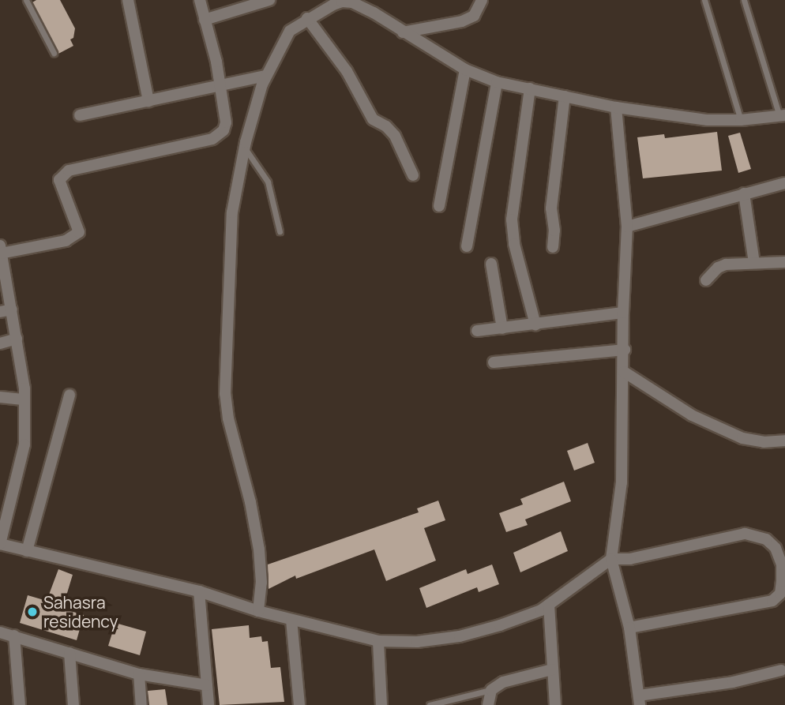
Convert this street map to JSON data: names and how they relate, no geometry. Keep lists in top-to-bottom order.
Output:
{
  "places": ["Sahasra residency"]
}
